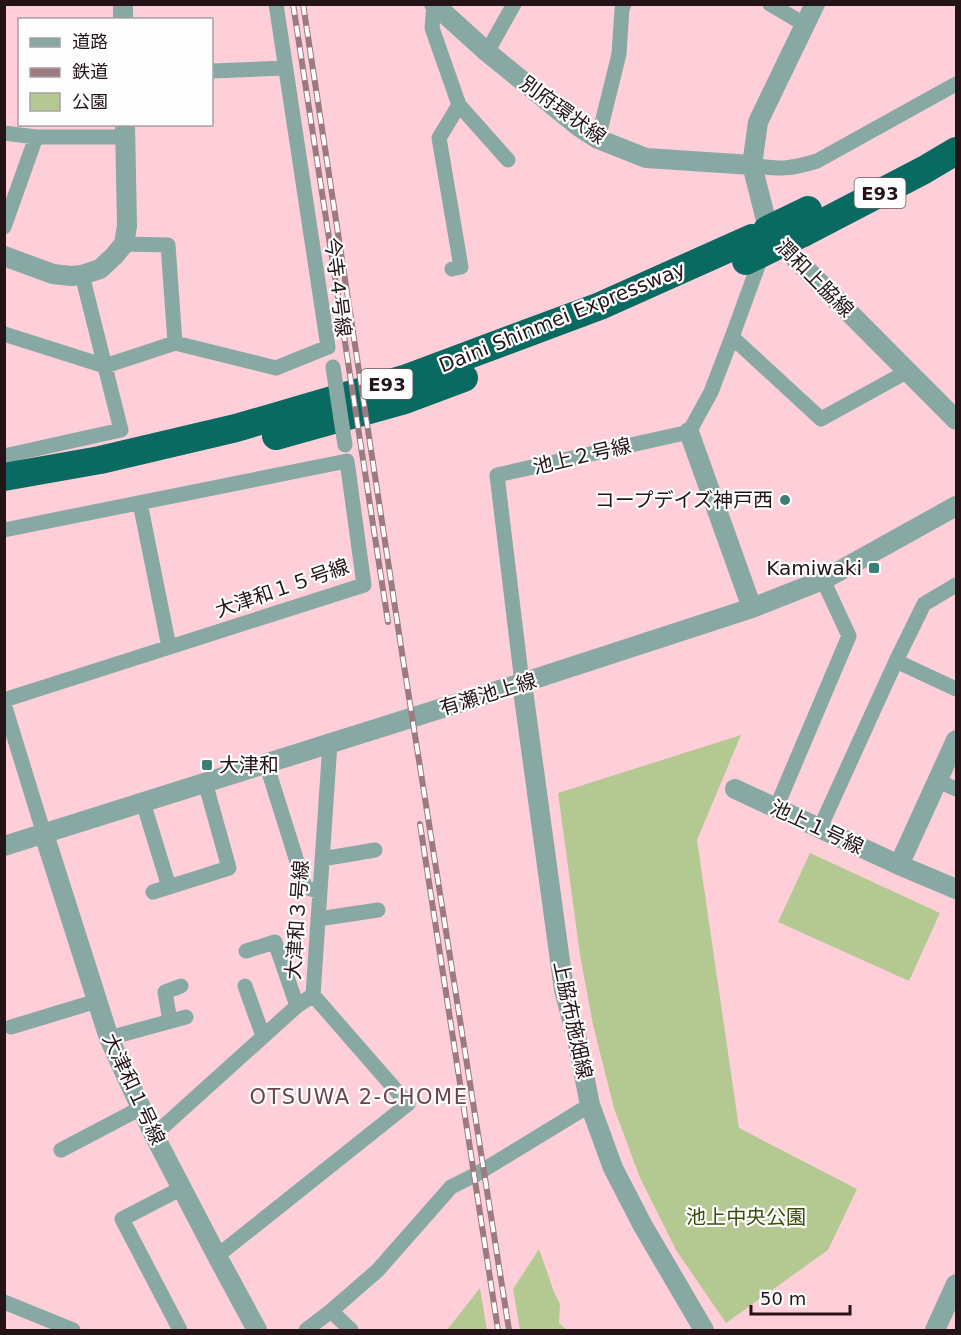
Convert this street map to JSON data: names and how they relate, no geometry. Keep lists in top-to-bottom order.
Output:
{
  "streets": {
    "highway": ["E93", "Daini Shinmei Expressway"],
    "street": [
      "別府環状線",
      "潤和上脇線",
      "今寺４号線",
      "池上２号線",
      "大津和１５号線",
      "有瀬池上線",
      "池上１号線",
      "大津和３号線",
      "上脇布施畑線",
      "大津和１号線"
    ]
  },
  "crossings": [
    ["別府環状線", "潤和上脇線"],
    ["潤和上脇線", "Daini Shinmei Expressway"],
    ["池上２号線", "有瀬池上線"],
    ["池上２号線", "上脇布施畑線"],
    ["大津和１５号線", "有瀬池上線"],
    ["大津和１５号線", "大津和１号線"],
    ["有瀬池上線", "大津和３号線"],
    ["有瀬池上線", "上脇布施畑線"],
    ["有瀬池上線", "大津和１号線"],
    ["大津和３号線", "大津和１号線"]
  ],
  "districts": ["OTSUWA 2-CHOME"],
  "parks": ["池上中央公園"],
  "places": {
    "other": ["コープデイズ神戸西"],
    "transit": ["Kamiwaki", "大津和"]
  },
  "legend": ["道路", "鉄道", "公園"],
  "scale_bar": "50 m"
}
